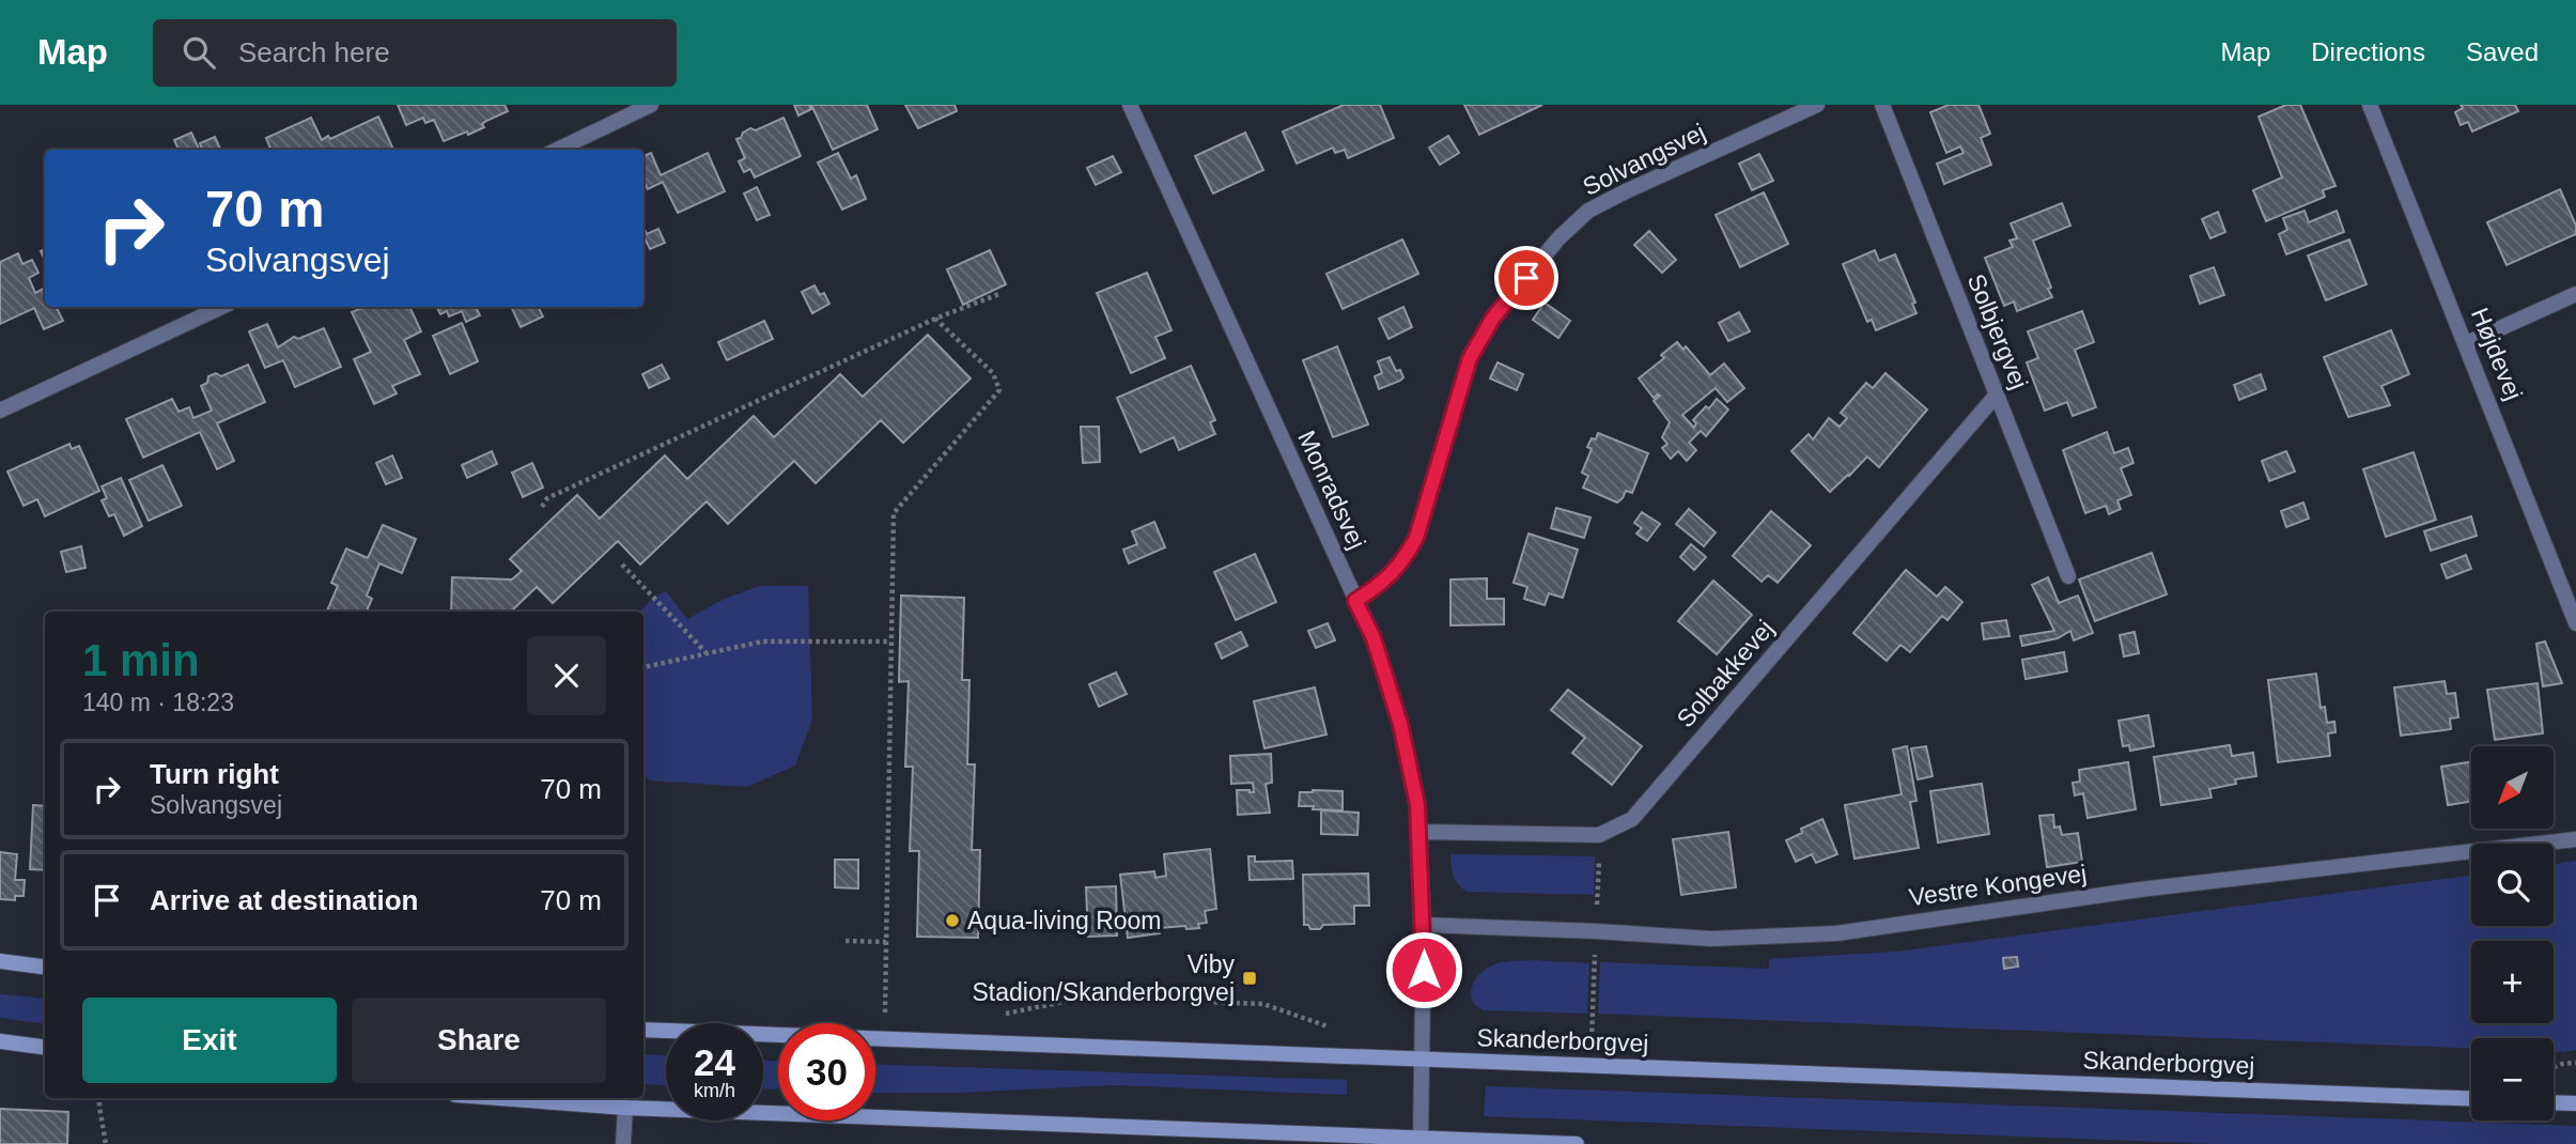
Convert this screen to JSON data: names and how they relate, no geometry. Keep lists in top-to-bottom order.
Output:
{
  "streets": {
    "main road": ["Skanderborgvej"],
    "street": [
      "Solvangsvej",
      "Solbjergvej",
      "Højdevej",
      "Monradsvej",
      "Solbakkevej",
      "Vestre Kongevej"
    ]
  },
  "crossings": [
    ["Solvangsvej", "Monradsvej"],
    ["Solbjergvej", "Solbakkevej"],
    ["Monradsvej", "Solbakkevej"],
    ["Monradsvej", "Vestre Kongevej"],
    ["Monradsvej", "Skanderborgvej"]
  ],
  "places": {
    "other": ["Aqua-living Room"],
    "transit": ["Viby Stadion/Skanderborgvej"]
  },
  "north": "bottom left",
  "page": {
    "header": "Map",
    "search": "Search here",
    "nav": ["Map", "Directions", "Saved"],
    "turn": ["70 m", "Solvangsvej"],
    "heading": ["1 min", "140 m · 18:23"],
    "list": [
      {
        "name": "Turn right",
        "note": "Solvangsvej",
        "value": "70 m"
      },
      {
        "name": "Arrive at destination",
        "value": "70 m"
      }
    ],
    "map_buttons": ["+", "−"],
    "buttons": ["Exit", "Share"],
    "speed": "24 km/h",
    "limit": "30"
  }
}
